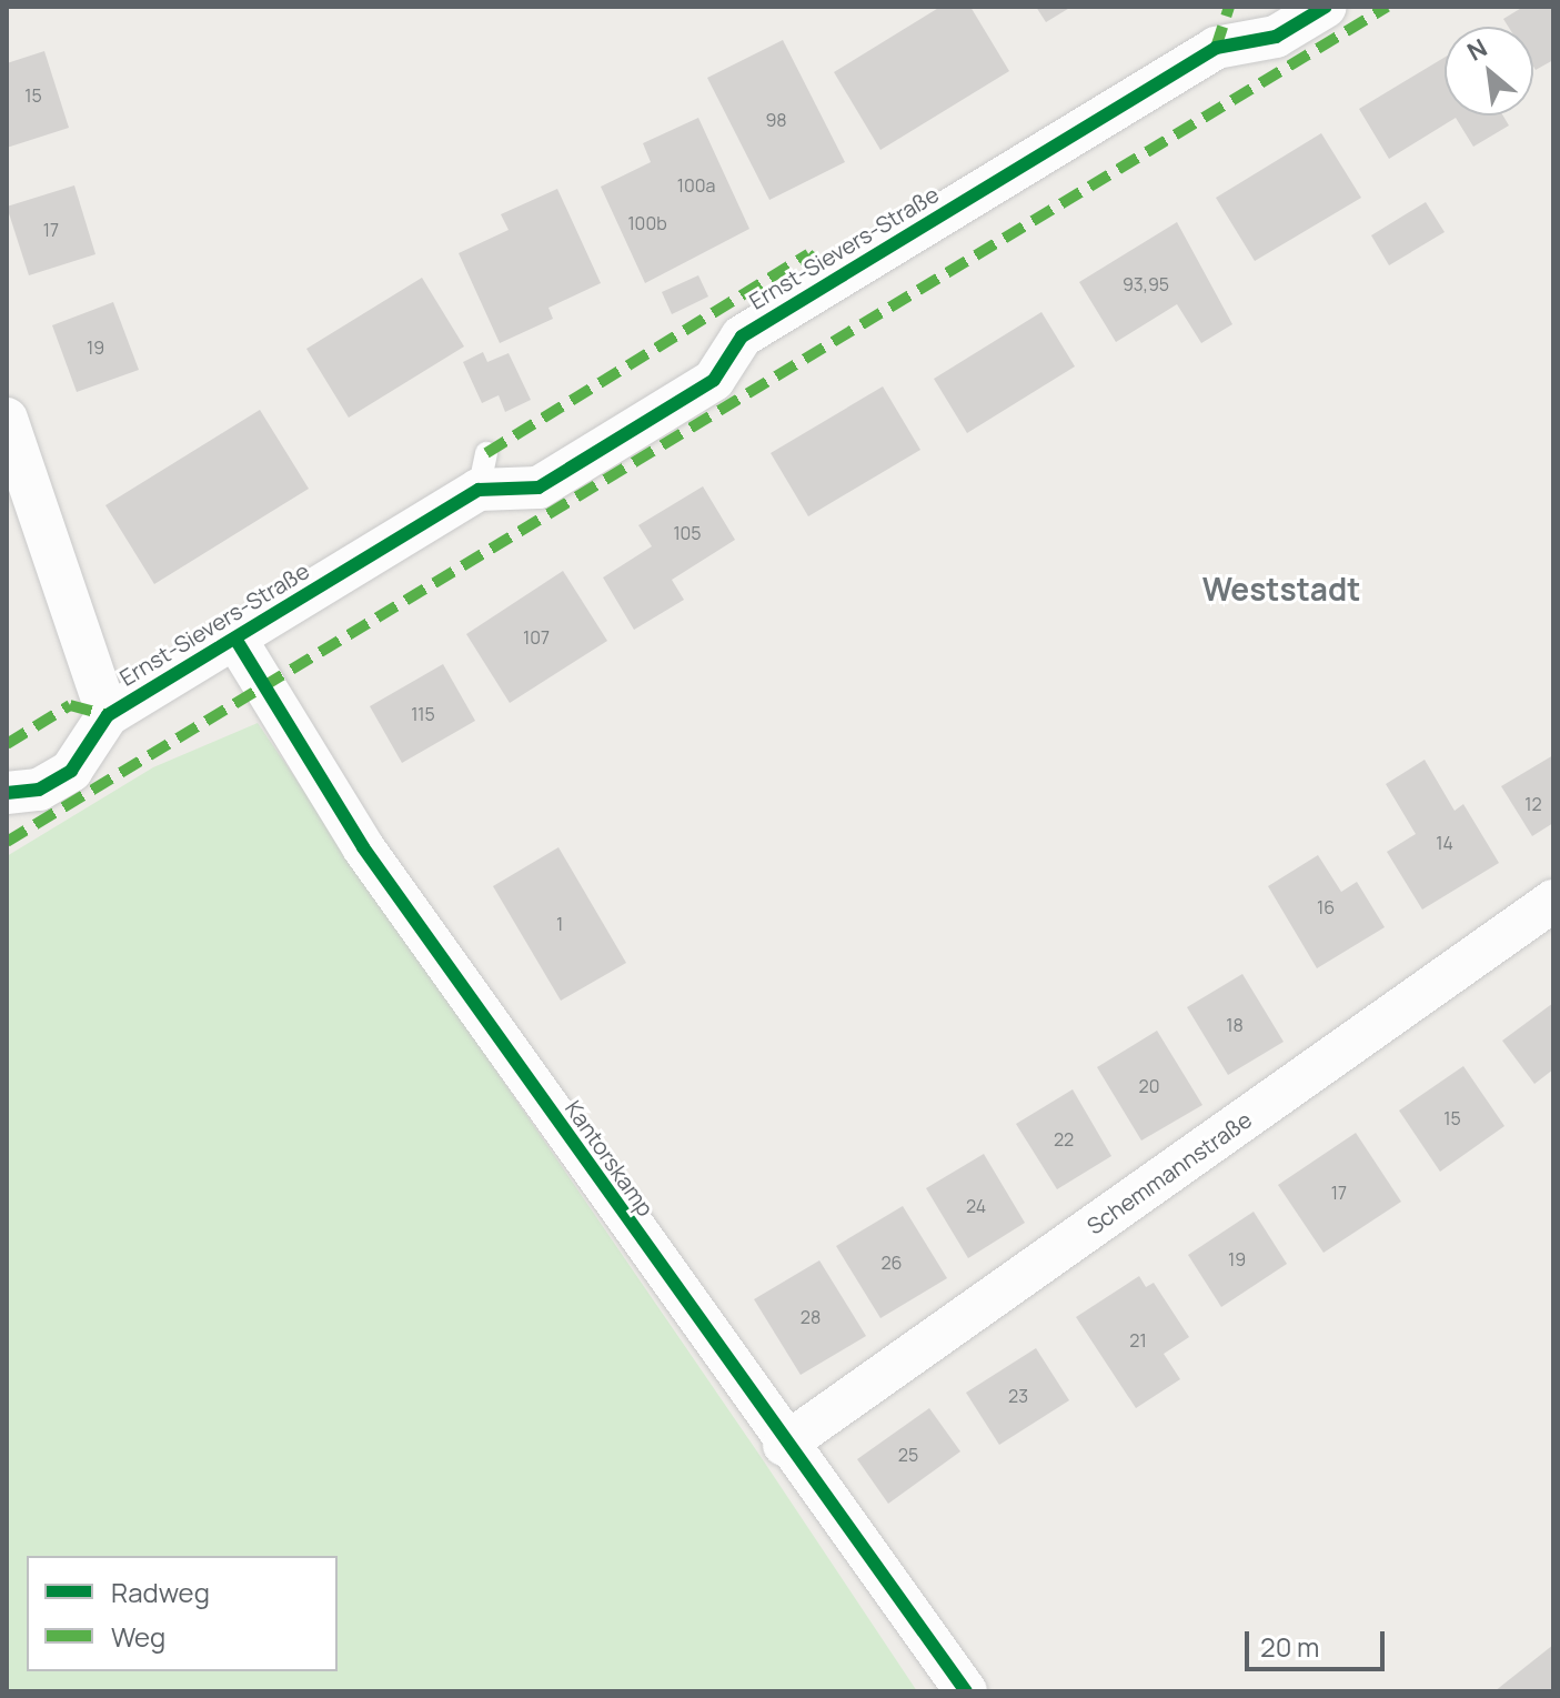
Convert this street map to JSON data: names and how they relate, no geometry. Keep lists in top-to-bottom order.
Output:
{
  "streets": {
    "street": ["Ernst-Sievers-Straße", "Kantorskamp", "Schemmannstraße"]
  },
  "crossings": [
    ["Ernst-Sievers-Straße", "Kantorskamp"],
    ["Kantorskamp", "Schemmannstraße"]
  ],
  "districts": ["Weststadt"],
  "house_numbers": [
    "15",
    "98",
    "100a",
    "100b",
    "17",
    "93,95",
    "19",
    "105",
    "107",
    "115",
    "12",
    "14",
    "16",
    "1",
    "18",
    "20",
    "15",
    "22",
    "17",
    "24",
    "19",
    "26",
    "28",
    "21",
    "23",
    "25"
  ],
  "legend": ["Radweg", "Weg"],
  "scale_bar": "20 m",
  "north": "top left"
}
